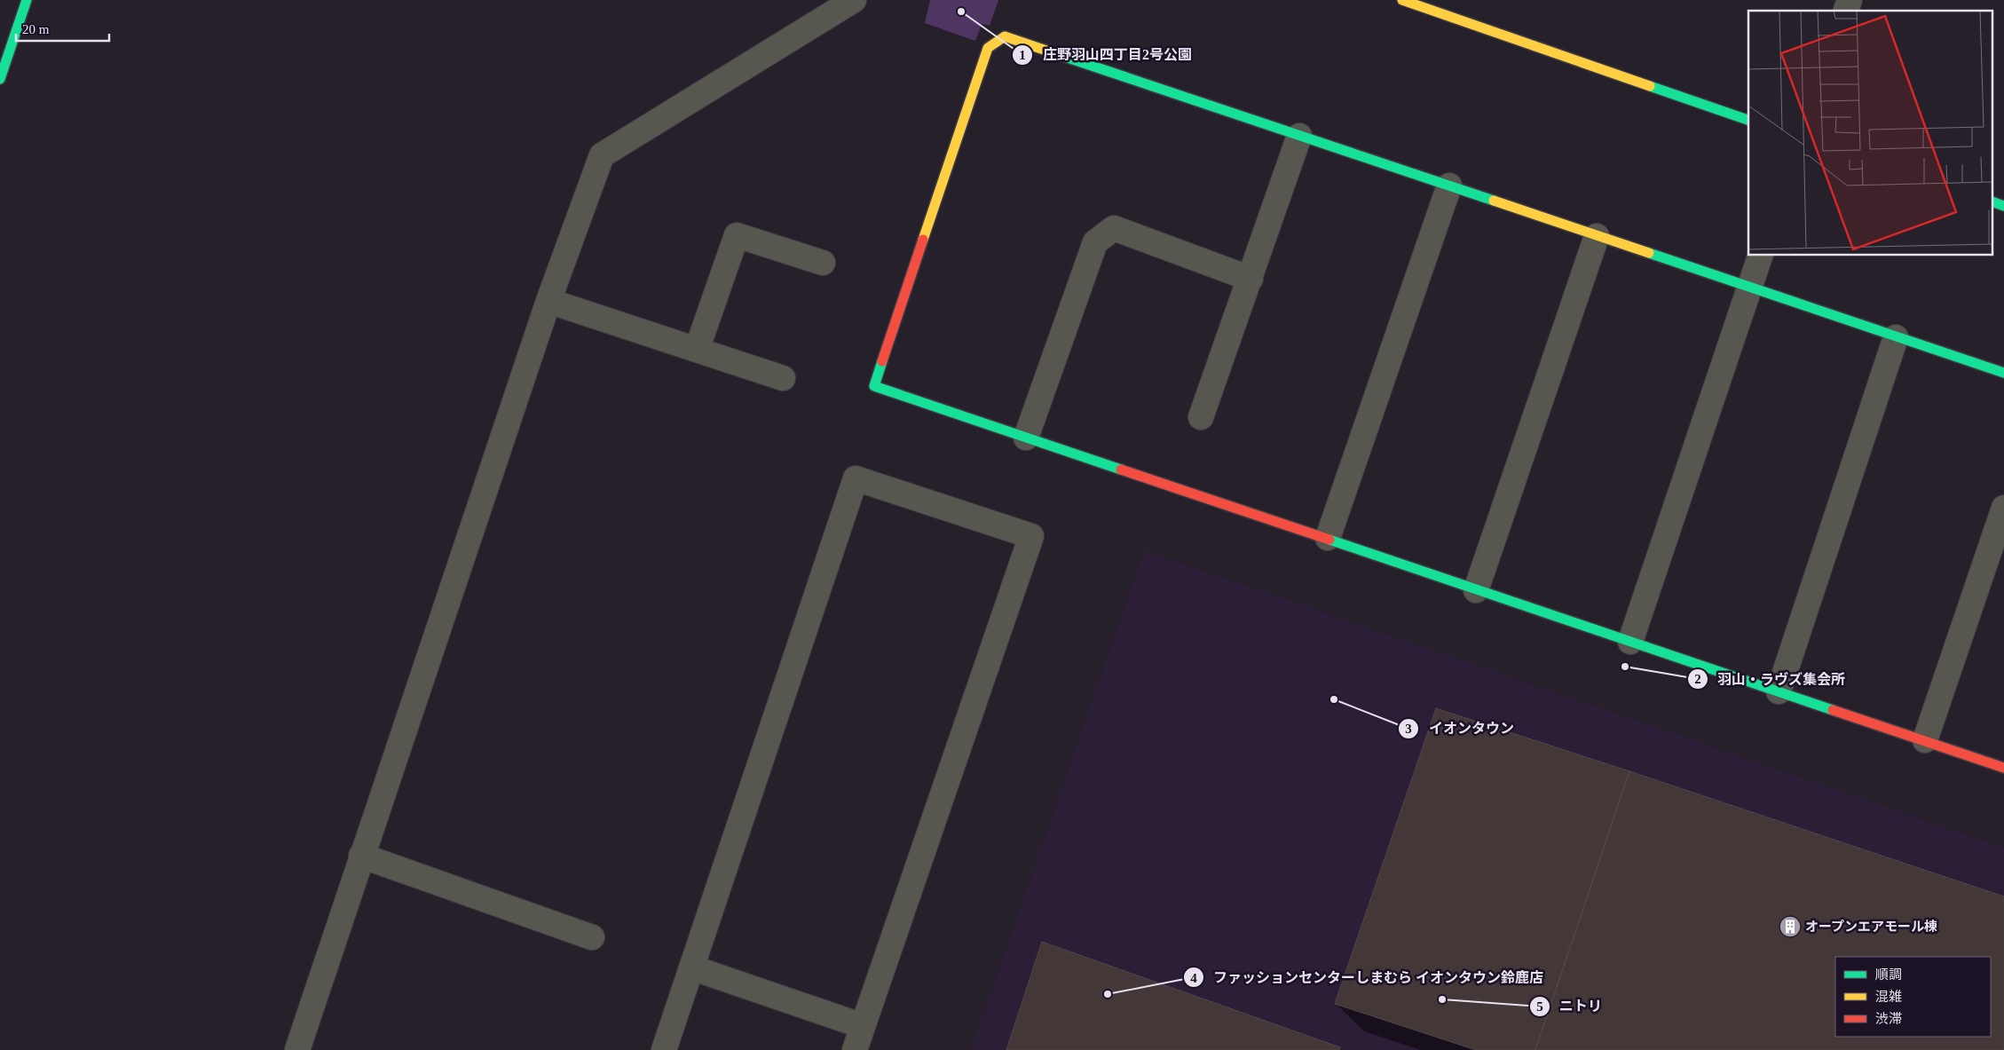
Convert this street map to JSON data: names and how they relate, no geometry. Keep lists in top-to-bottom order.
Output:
{
  "places": {
    "other": [
      "庄野羽山四丁目2号公園",
      "羽山・ラヴズ集会所",
      "イオンタウン",
      "ファッションセンターしまむら イオンタウン鈴鹿店",
      "ニトリ"
    ],
    "building": ["オープンエアモール棟"]
  },
  "legend": ["順調", "混雑", "渋滞"],
  "scale_bar": "20 m"
}
